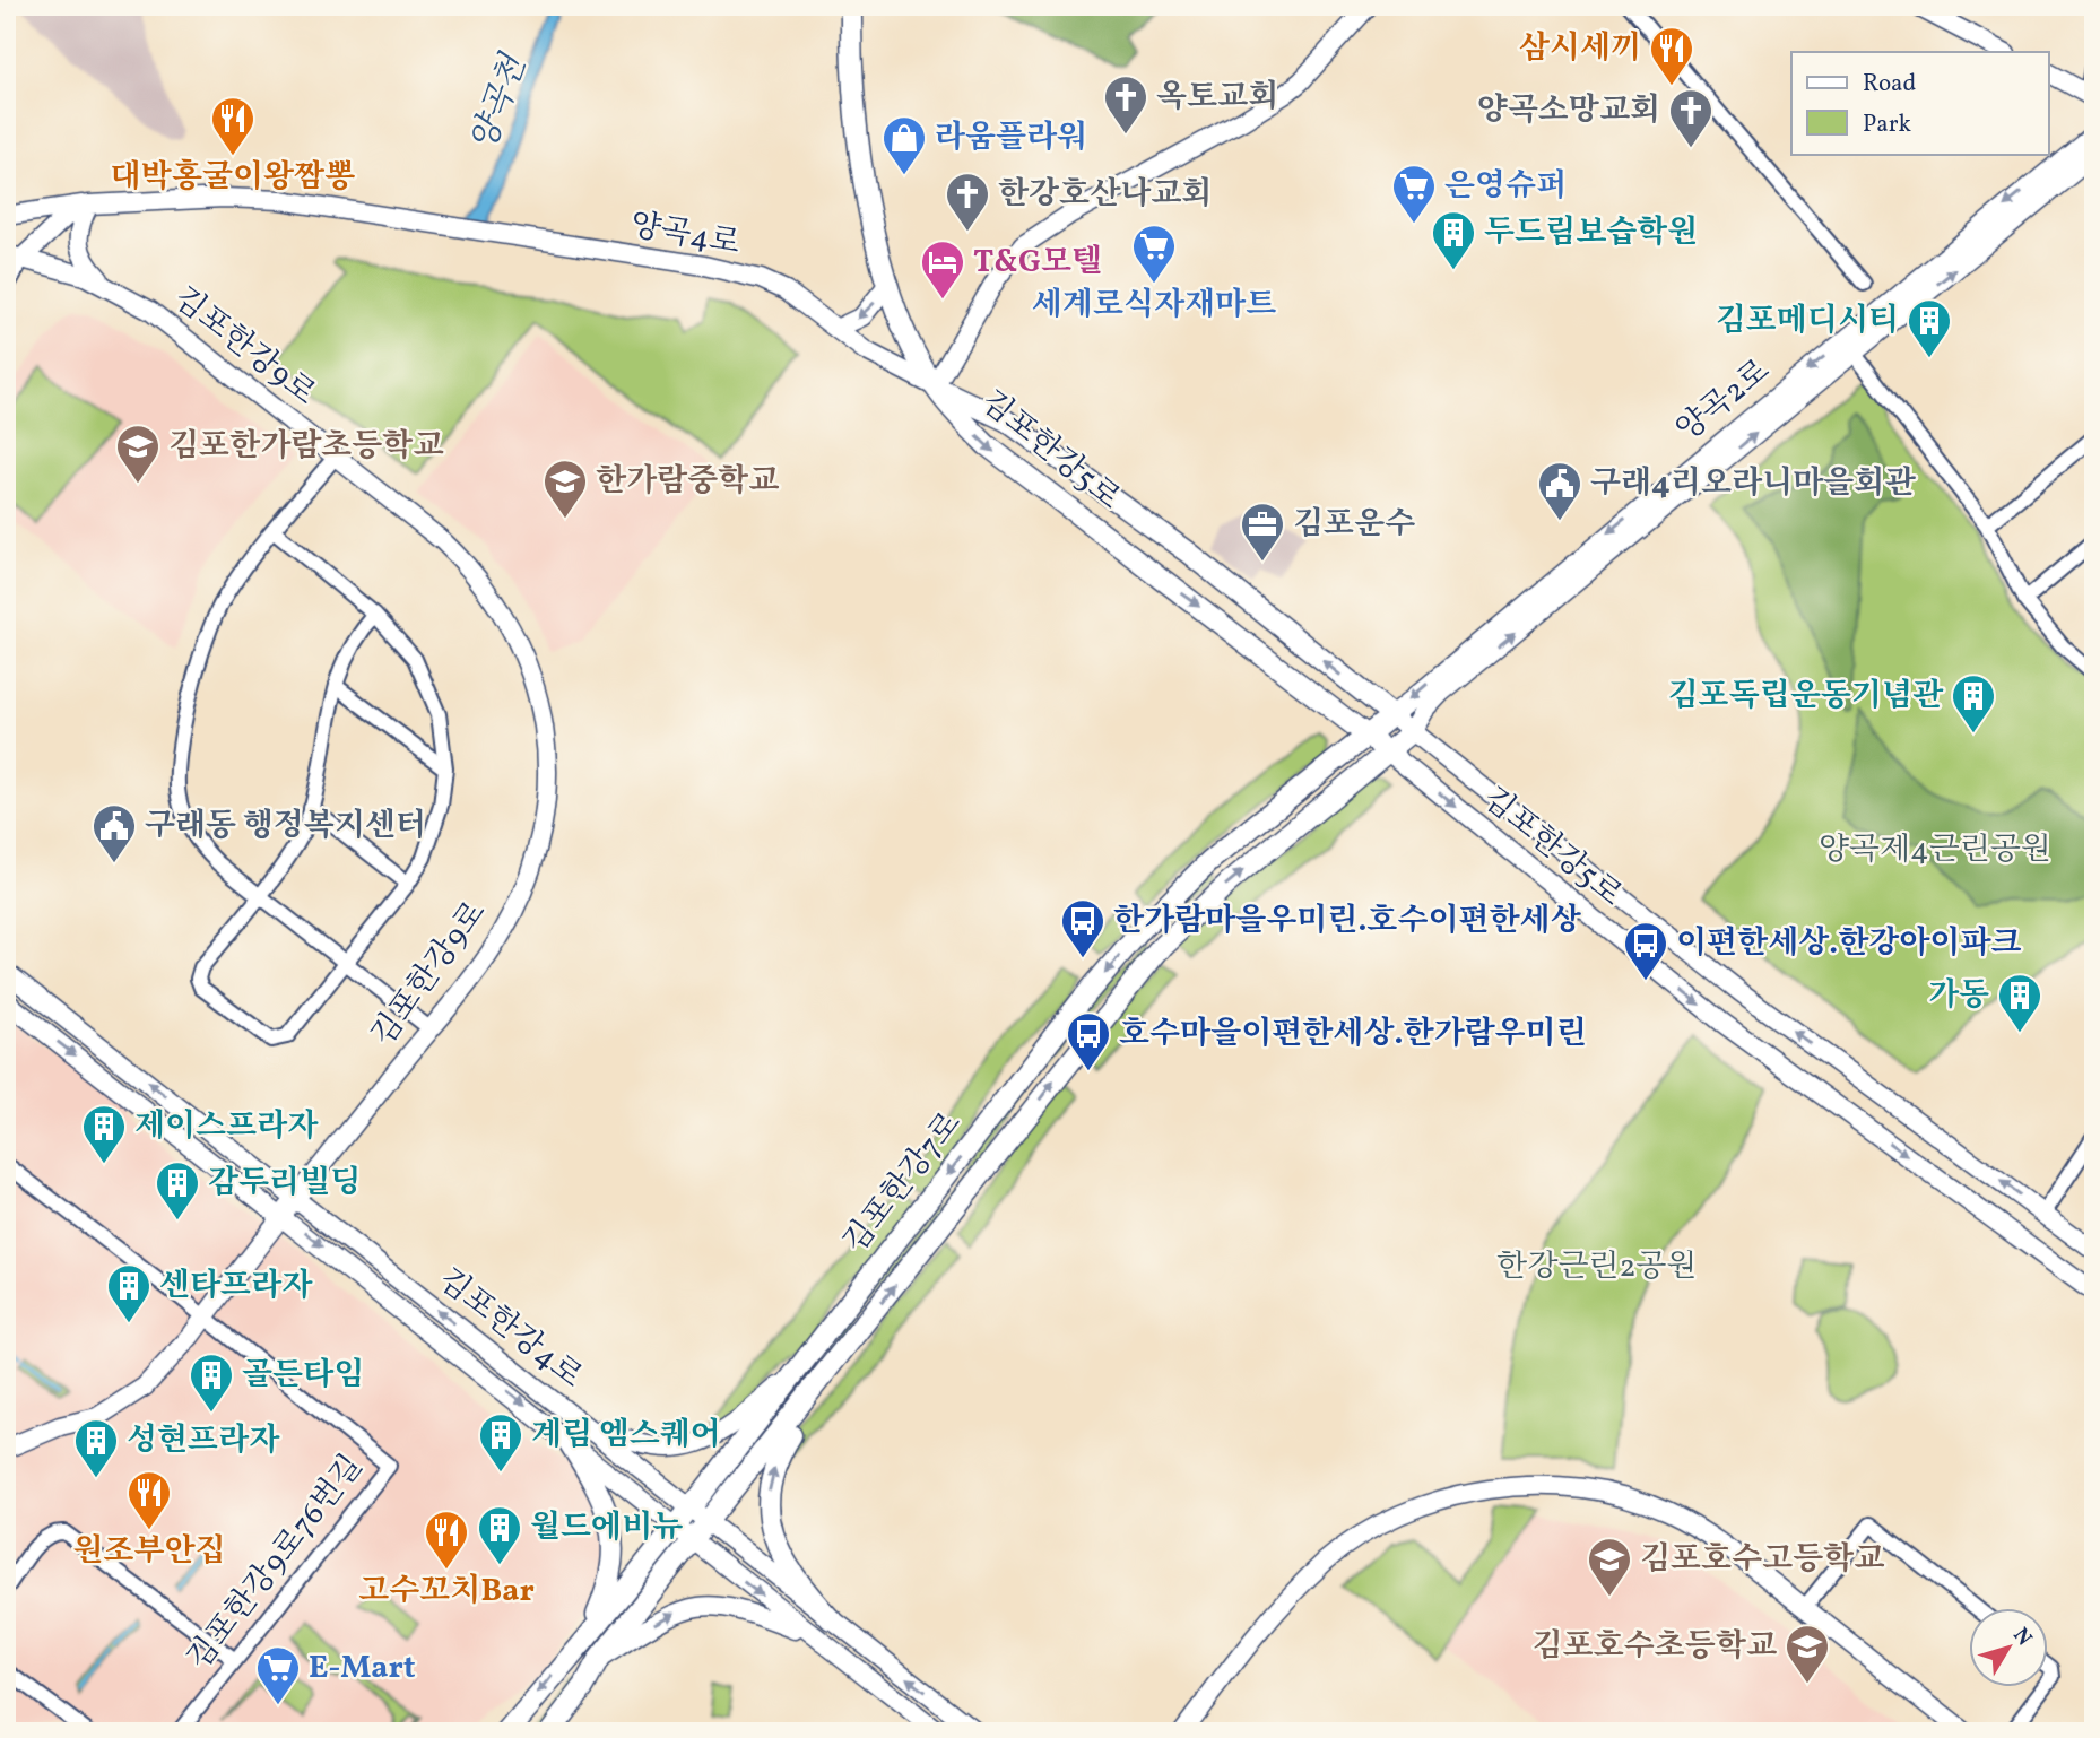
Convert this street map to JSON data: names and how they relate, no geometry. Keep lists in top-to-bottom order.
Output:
{
  "streets": {
    "main road": ["김포한강5로", "김포한강7로"],
    "street": [
      "양곡4로",
      "김포한강9로",
      "양곡2로",
      "김포한강4로",
      "김포한강9로76번길"
    ]
  },
  "crossings": [
    ["양곡4로", "김포한강9로"],
    ["양곡4로", "김포한강5로"],
    ["김포한강9로", "김포한강4로"],
    ["김포한강9로", "김포한강9로76번길"],
    ["양곡2로", "김포한강5로"],
    ["양곡2로", "김포한강7로"],
    ["김포한강5로", "김포한강7로"],
    ["김포한강7로", "김포한강4로"]
  ],
  "water": ["양곡천"],
  "parks": ["양곡제4근린공원", "한강근린2공원"],
  "places": {
    "restaurant": [
      "삼시세끼",
      "대박홍굴이왕짬뽕",
      "원조부안집",
      "고수꼬치Bar"
    ],
    "church": ["옥토교회", "양곡소망교회", "한강호산나교회"],
    "shop": ["라움플라워"],
    "supermarket": ["은영슈퍼", "세계로식자재마트", "E-Mart"],
    "building": [
      "두드림보습학원",
      "김포메디시티",
      "김포독립운동기념관",
      "가동",
      "제이스프라자",
      "감두리빌딩",
      "센타프라자",
      "골든타임",
      "계림 엠스퀘어",
      "성현프라자",
      "월드에비뉴"
    ],
    "hotel": ["T&G모텔"],
    "school or university": [
      "김포한가람초등학교",
      "한가람중학교",
      "김포호수고등학교",
      "김포호수초등학교"
    ],
    "public building": ["구래4리오라니마을회관", "구래동 행정복지센터"],
    "office": ["김포운수"],
    "bus stop": ["한가람마을우미린.호수이편한세상", "이편한세상.한강아이파크", "호수마을이편한세상.한가람우미린"]
  },
  "legend": ["Road", "Park"],
  "north": "top right"
}
